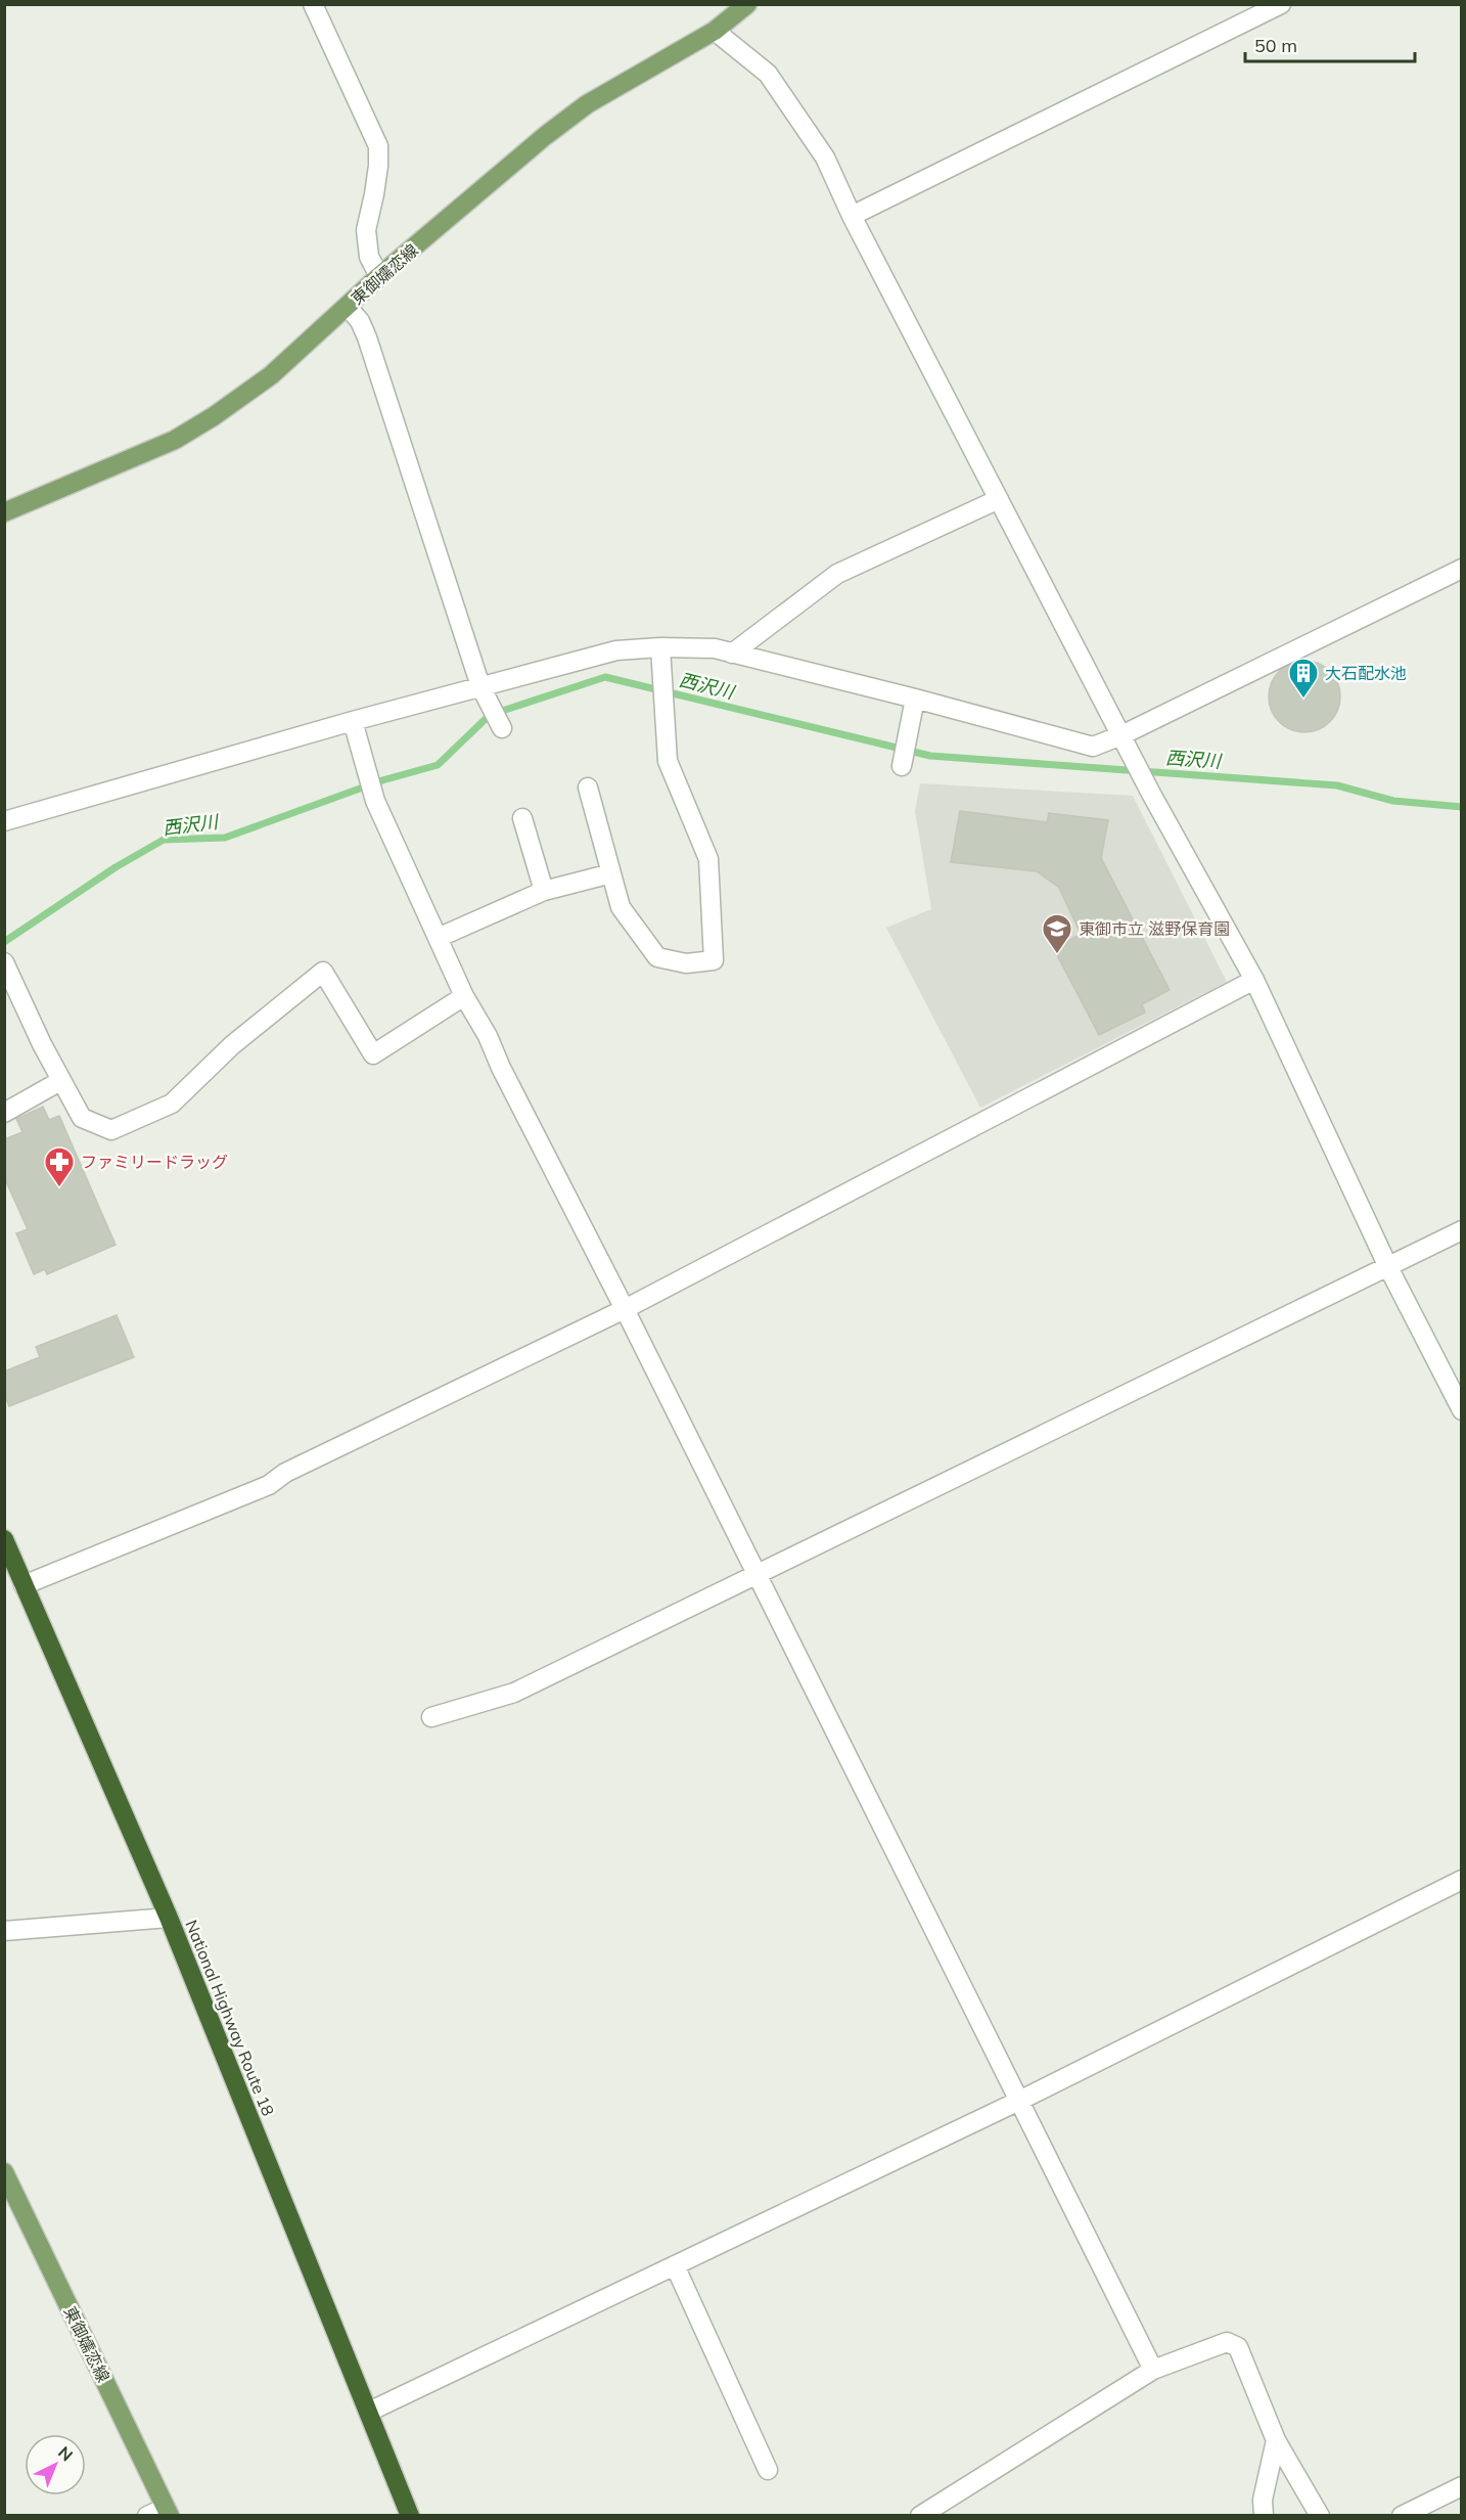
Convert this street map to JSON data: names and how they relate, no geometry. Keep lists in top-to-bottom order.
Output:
{
  "streets": {
    "highway": ["National Highway Route 18"],
    "main road": ["東御嬬恋線"]
  },
  "water": ["西沢川"],
  "places": {
    "building": ["大石配水池"],
    "school or university": ["東御市立 滋野保育園"],
    "pharmacy": ["ファミリードラッグ"]
  },
  "scale_bar": "50 m",
  "north": "top right"
}
